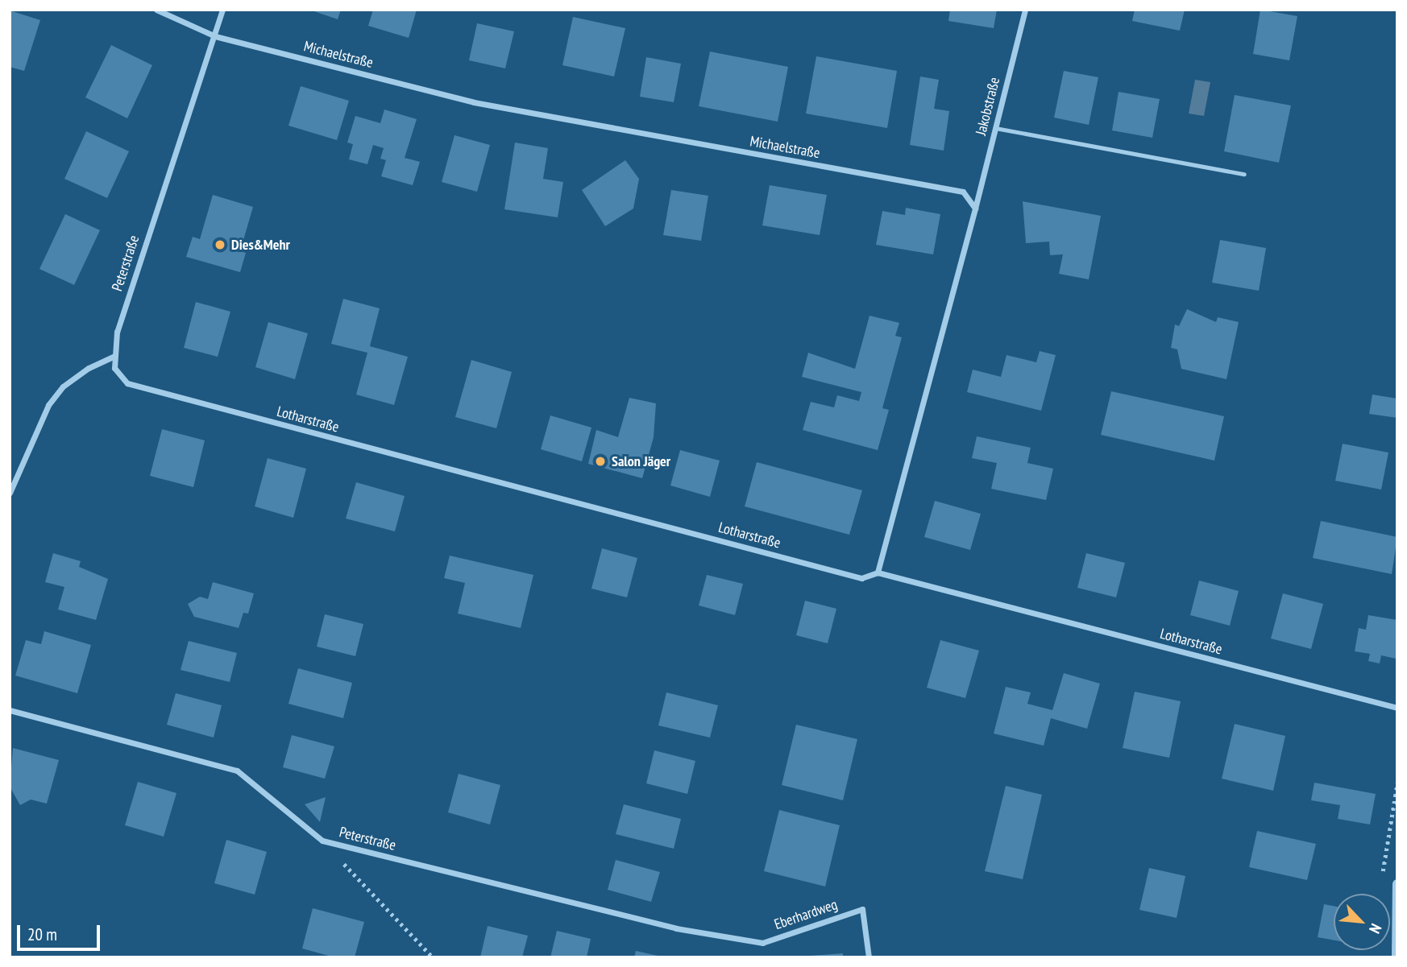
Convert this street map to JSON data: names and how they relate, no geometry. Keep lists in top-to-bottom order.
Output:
{
  "streets": {
    "street": [
      "Michaelstraße",
      "Jakobstraße",
      "Peterstraße",
      "Lotharstraße",
      "Eberhardweg"
    ]
  },
  "crossings": [
    ["Michaelstraße", "Jakobstraße"],
    ["Michaelstraße", "Peterstraße"],
    ["Peterstraße", "Lotharstraße"],
    ["Peterstraße", "Eberhardweg"]
  ],
  "places": ["Dies&Mehr", "Salon Jäger"],
  "scale_bar": "20 m",
  "north": "bottom right"
}
